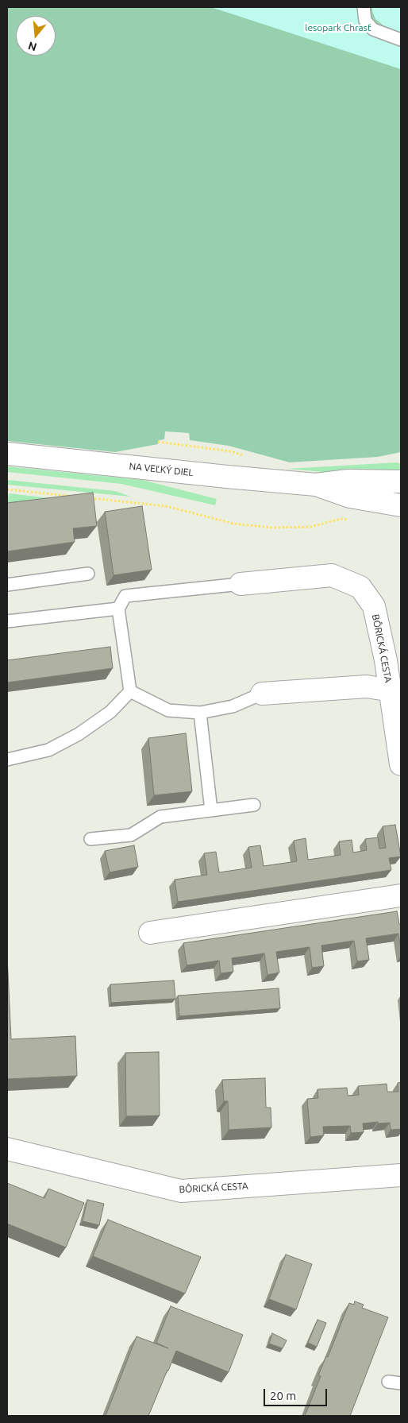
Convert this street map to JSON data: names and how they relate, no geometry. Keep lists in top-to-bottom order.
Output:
{
  "streets": {
    "street": ["NA VEĽKÝ DIEL", "BÔRICKÁ CESTA"]
  },
  "parks": ["lesopark Chrasť"],
  "scale_bar": "20 m",
  "north": "bottom"
}
